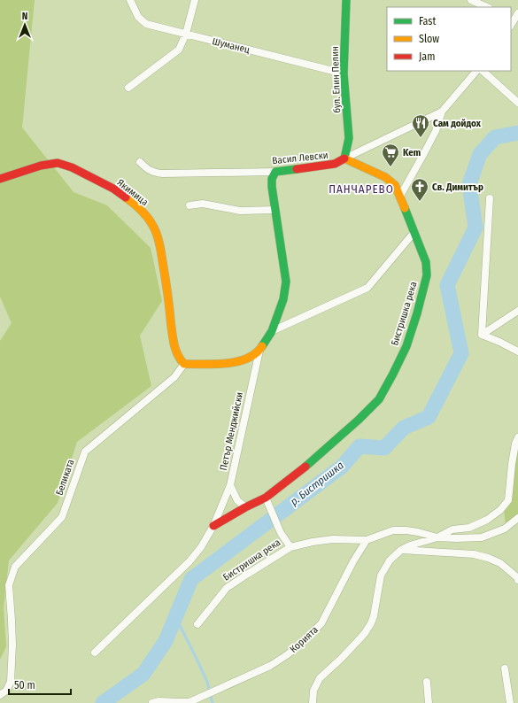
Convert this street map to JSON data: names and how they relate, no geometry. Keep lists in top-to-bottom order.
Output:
{
  "streets": {
    "street": [
      "Шуманец",
      "бул. Елин Пелин",
      "Васил Левски",
      "Якимица",
      "Бистришка река",
      "Петър Менджийски",
      "Беликата",
      "Корията"
    ]
  },
  "crossings": [
    ["Шуманец", "бул. Елин Пелин"],
    ["бул. Елин Пелин", "Васил Левски"],
    ["бул. Елин Пелин", "Бистришка река"],
    ["Васил Левски", "Бистришка река"],
    ["Васил Левски", "Петър Менджийски"],
    ["Якимица", "Беликата"],
    ["Бистришка река", "Петър Менджийски"],
    ["Бистришка река", "Корията"]
  ],
  "districts": ["ПАНЧАРЕВО"],
  "water": ["р. Бистришка"],
  "places": {
    "restaurant": ["Сам дойдох"],
    "supermarket": ["Kem"],
    "church": ["Св. Димитър"]
  },
  "legend": ["Fast", "Slow", "Jam"],
  "scale_bar": "50 m",
  "north": "top"
}
